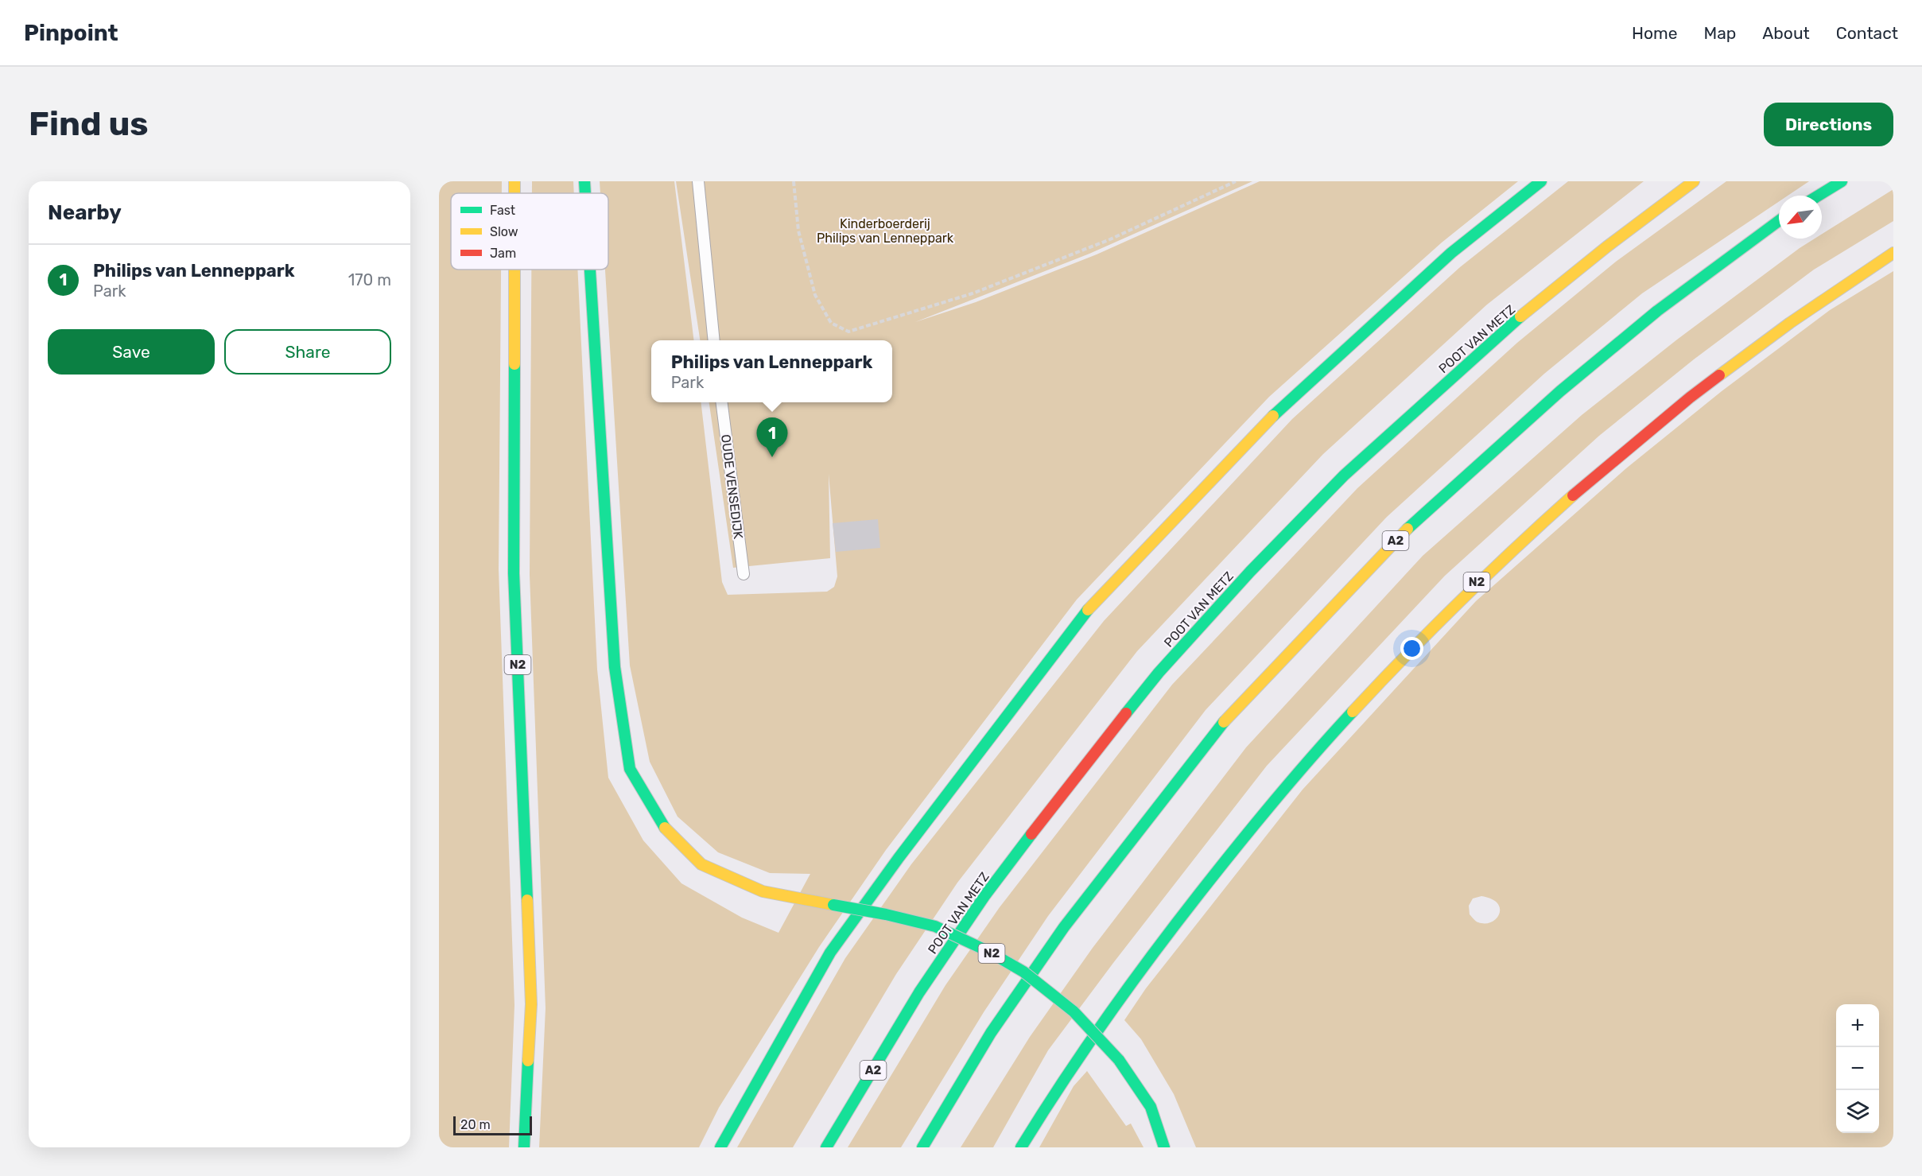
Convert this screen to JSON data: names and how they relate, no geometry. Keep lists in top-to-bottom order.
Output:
{
  "streets": {
    "highway": ["POOT VAN METZ", "A2", "N2"],
    "lane": ["OUDE VENSEDIJK"]
  },
  "parks": ["Kinderboerderij Philips van Lenneppark"],
  "legend": ["Fast", "Slow", "Jam"],
  "scale_bar": "20 m",
  "north": "bottom left",
  "page": {
    "header": "Pinpoint",
    "nav": [
      "Home",
      "Map",
      "About",
      "Contact"
    ],
    "buttons": [
      "Directions",
      ["Save", "Share"]
    ],
    "title": "Find us",
    "heading": "Nearby",
    "list": [
      {
        "mark": "1",
        "name": "Philips van Lenneppark",
        "note": "Park",
        "value": "170 m"
      }
    ],
    "popup": ["Philips van Lenneppark", "Park"],
    "pins": "1",
    "map_buttons": ["+", "−"],
    "scale": "20 m"
  }
}
